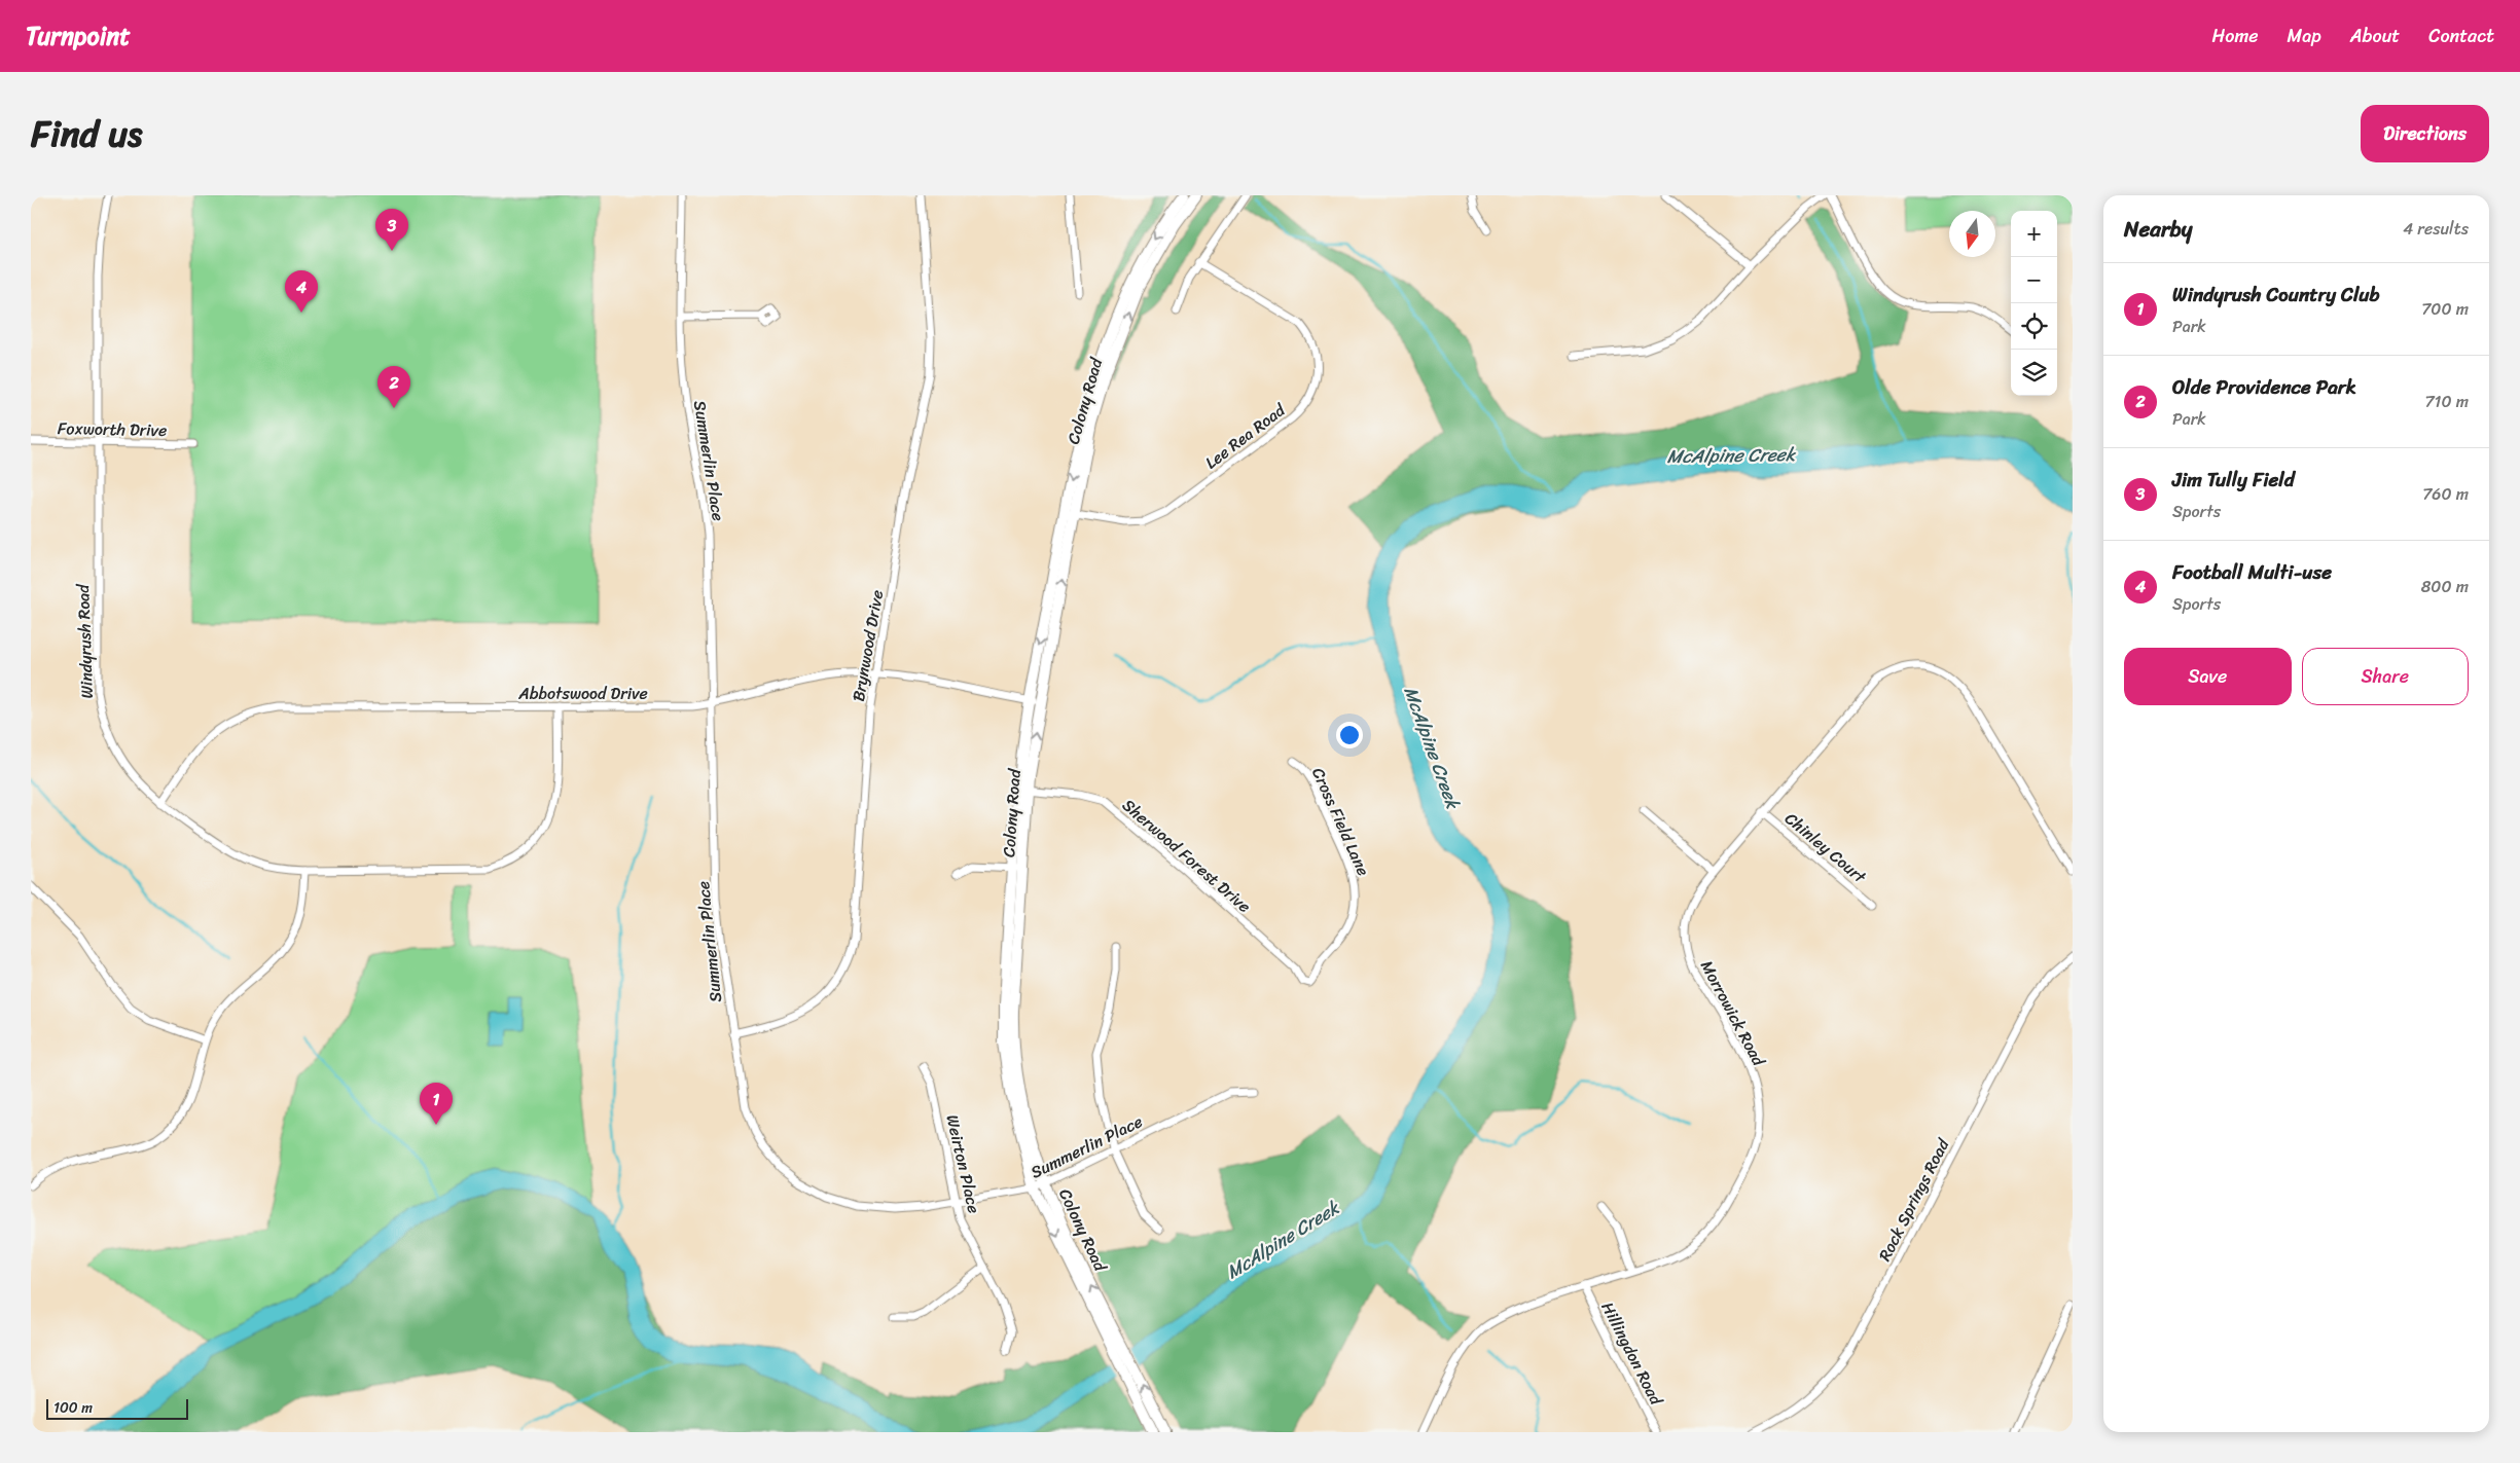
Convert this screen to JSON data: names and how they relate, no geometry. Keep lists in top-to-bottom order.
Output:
{
  "streets": {
    "main road": ["Colony Road"],
    "street": [
      "Foxworth Drive",
      "Lee Rea Road",
      "Summerlin Place",
      "Windyrush Road",
      "Brynwood Drive",
      "Abbotswood Drive",
      "Cross Field Lane",
      "Chinley Court",
      "Sherwood Forest Drive",
      "Morrowick Road",
      "Weirton Place",
      "Rock Springs Road",
      "Hillingdon Road"
    ]
  },
  "crossings": [
    ["Colony Road", "Lee Rea Road"],
    ["Colony Road", "Summerlin Place"],
    ["Colony Road", "Abbotswood Drive"],
    ["Colony Road", "Sherwood Forest Drive"],
    ["Foxworth Drive", "Windyrush Road"],
    ["Summerlin Place", "Brynwood Drive"],
    ["Summerlin Place", "Abbotswood Drive"],
    ["Summerlin Place", "Weirton Place"],
    ["Windyrush Road", "Abbotswood Drive"],
    ["Brynwood Drive", "Abbotswood Drive"],
    ["Cross Field Lane", "Sherwood Forest Drive"],
    ["Chinley Court", "Morrowick Road"],
    ["Morrowick Road", "Hillingdon Road"]
  ],
  "water": ["McAlpine Creek"],
  "scale_bar": "100 m",
  "north": "bottom",
  "page": {
    "header": "Turnpoint",
    "nav": [
      "Home",
      "Map",
      "About",
      "Contact"
    ],
    "title": "Find us",
    "buttons": [
      "Directions",
      ["Save", "Share"]
    ],
    "heading": ["Nearby", "4 results"],
    "pins": [
      "3",
      "4",
      "2",
      "1"
    ],
    "map_buttons": ["+", "−"],
    "list": [
      {
        "mark": "1",
        "name": "Windyrush Country Club",
        "note": "Park",
        "value": "700 m"
      },
      {
        "mark": "2",
        "name": "Olde Providence Park",
        "note": "Park",
        "value": "710 m"
      },
      {
        "mark": "3",
        "name": "Jim Tully Field",
        "note": "Sports",
        "value": "760 m"
      },
      {
        "mark": "4",
        "name": "Football Multi-use",
        "note": "Sports",
        "value": "800 m"
      }
    ],
    "scale": "100 m"
  }
}
